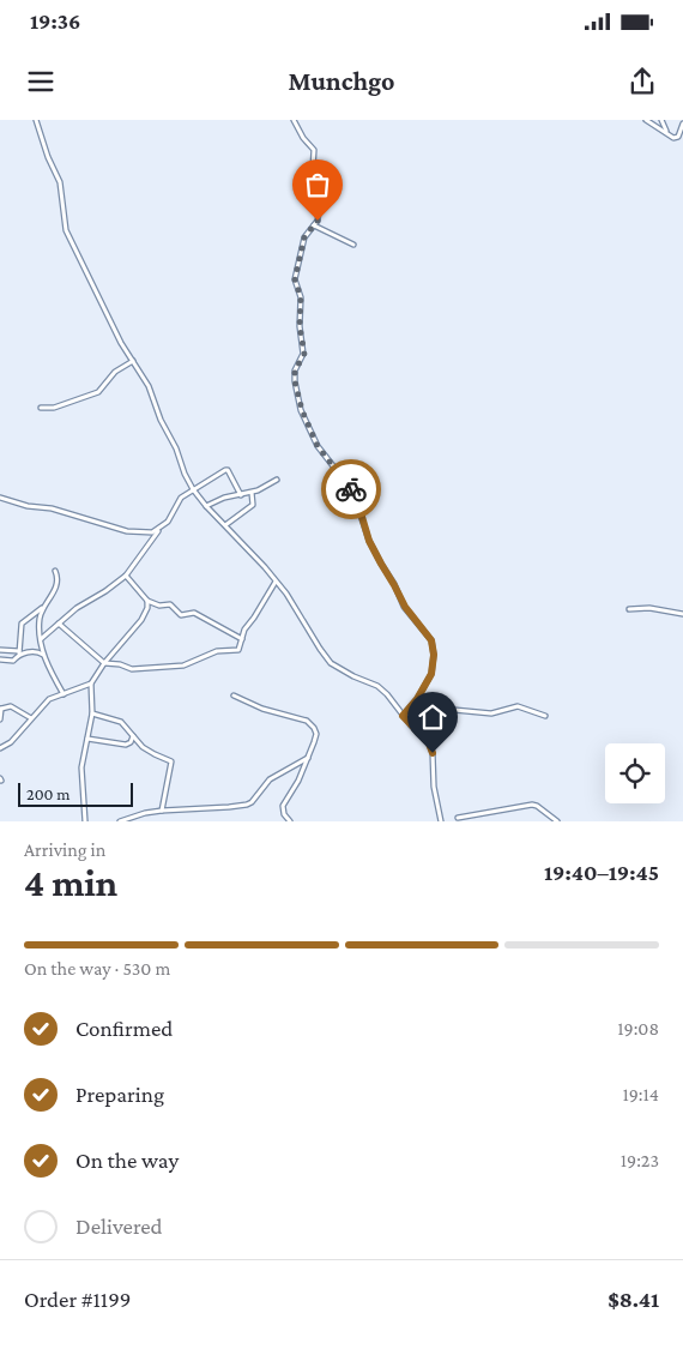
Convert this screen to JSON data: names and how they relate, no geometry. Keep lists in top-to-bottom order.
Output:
{
  "scale_bar": "200 m",
  "page": {
    "status": "19:36",
    "header": "Munchgo",
    "scale": "200 m",
    "heading": ["4 min", "Arriving in", "19:40–19:45"],
    "panel": ["Order #1199", "$8.41"],
    "bar": "On the way · 530 m",
    "list": [
      ["Confirmed", "19:08"],
      ["Preparing", "19:14"],
      ["On the way", "19:23"],
      "Delivered"
    ]
  }
}
